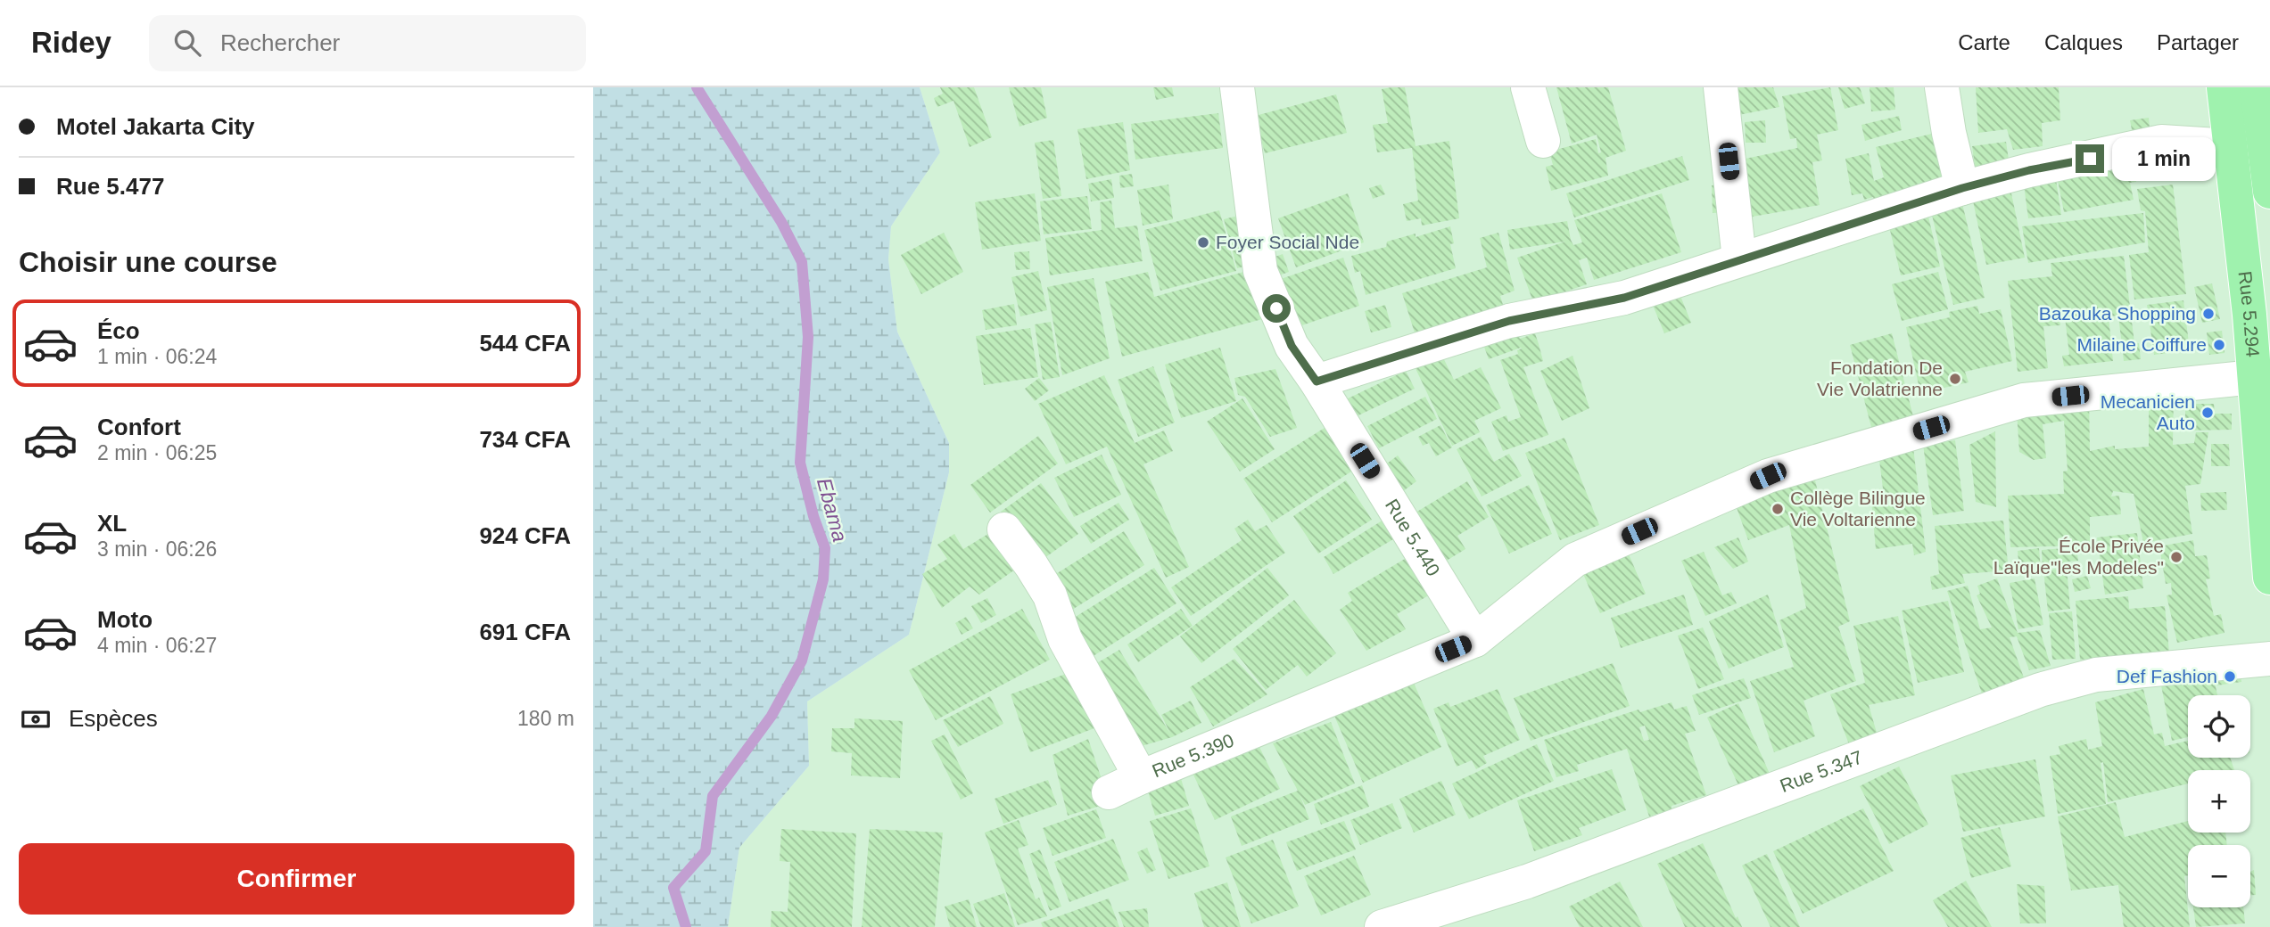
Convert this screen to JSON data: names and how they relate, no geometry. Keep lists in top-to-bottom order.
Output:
{
  "streets": {
    "main road": ["Rue 5.294"],
    "street": ["Rue 5.440", "Rue 5.390", "Rue 5.347"]
  },
  "crossings": [
    ["Rue 5.294", "Rue 5.390"],
    ["Rue 5.440", "Rue 5.390"]
  ],
  "water": ["Ebama"],
  "places": [
    "Foyer Social Nde",
    "Bazouka Shopping",
    "Milaine Coiffure",
    "Fondation De Vie Volatrienne",
    "Mecanicien Auto",
    "Collège Bilingue Vie Voltarienne",
    "École Privée Laïque\"les Modeles\"",
    "Def Fashion"
  ],
  "page": {
    "header": "Ridey",
    "search": "Rechercher",
    "nav": ["Carte", "Calques", "Partager"],
    "banner": ["Motel Jakarta City", "Rue 5.477"],
    "bubble": "1 min",
    "heading": "Choisir une course",
    "list": [
      {
        "name": "Éco",
        "note": "1 min · 06:24",
        "value": "544 CFA"
      },
      {
        "name": "Confort",
        "note": "2 min · 06:25",
        "value": "734 CFA"
      },
      {
        "name": "XL",
        "note": "3 min · 06:26",
        "value": "924 CFA"
      },
      {
        "name": "Moto",
        "note": "4 min · 06:27",
        "value": "691 CFA"
      }
    ],
    "pay": ["Espèces", "180 m"],
    "map_buttons": ["+", "−"],
    "buttons": "Confirmer"
  }
}
